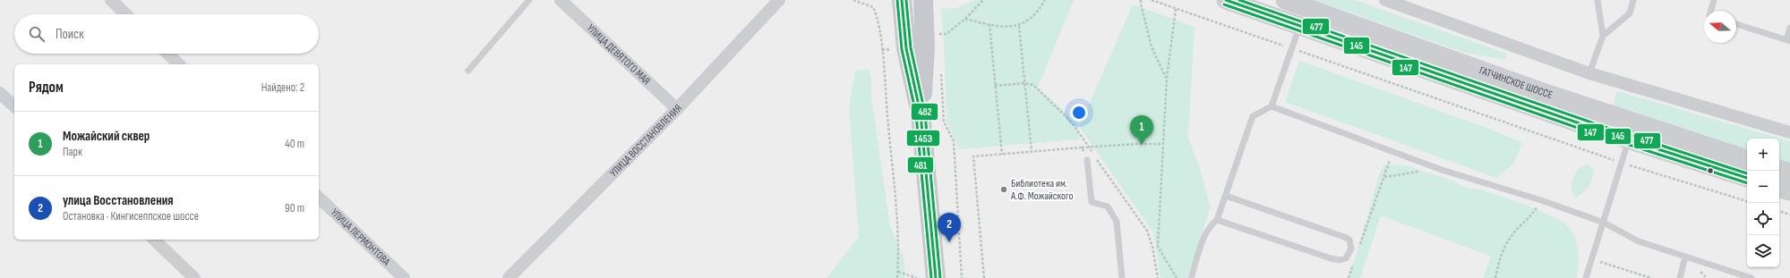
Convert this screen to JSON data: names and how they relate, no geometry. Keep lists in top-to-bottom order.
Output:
{
  "streets": {
    "main road": ["ГАТЧИНСКОЕ ШОССЕ"],
    "street": ["УЛИЦА ДЕВЯТОГО МАЯ", "УЛИЦА ВОССТАНОВЛЕНИЯ", "УЛИЦА ЛЕРМОНТОВА"]
  },
  "crossings": [
    ["УЛИЦА ДЕВЯТОГО МАЯ", "УЛИЦА ВОССТАНОВЛЕНИЯ"]
  ],
  "places": ["Библиотека им. А.Ф. Можайского"],
  "lines": [
    "transit line 145",
    "transit line 477",
    "transit line 145Э",
    "transit line 481",
    "transit line 482",
    "transit line 147"
  ],
  "north": "left",
  "page": {
    "search": "Поиск",
    "heading": ["Рядом", "Найдено: 2"],
    "list": [
      {
        "mark": "1",
        "name": "Можайский сквер",
        "note": "Парк",
        "value": "40 m"
      },
      {
        "mark": "2",
        "name": "улица Восстановления",
        "note": "Остановка · Кингисеппское шоссе",
        "value": "90 m"
      }
    ],
    "pins": ["1", "2"],
    "map_buttons": ["+", "−"]
  }
}
